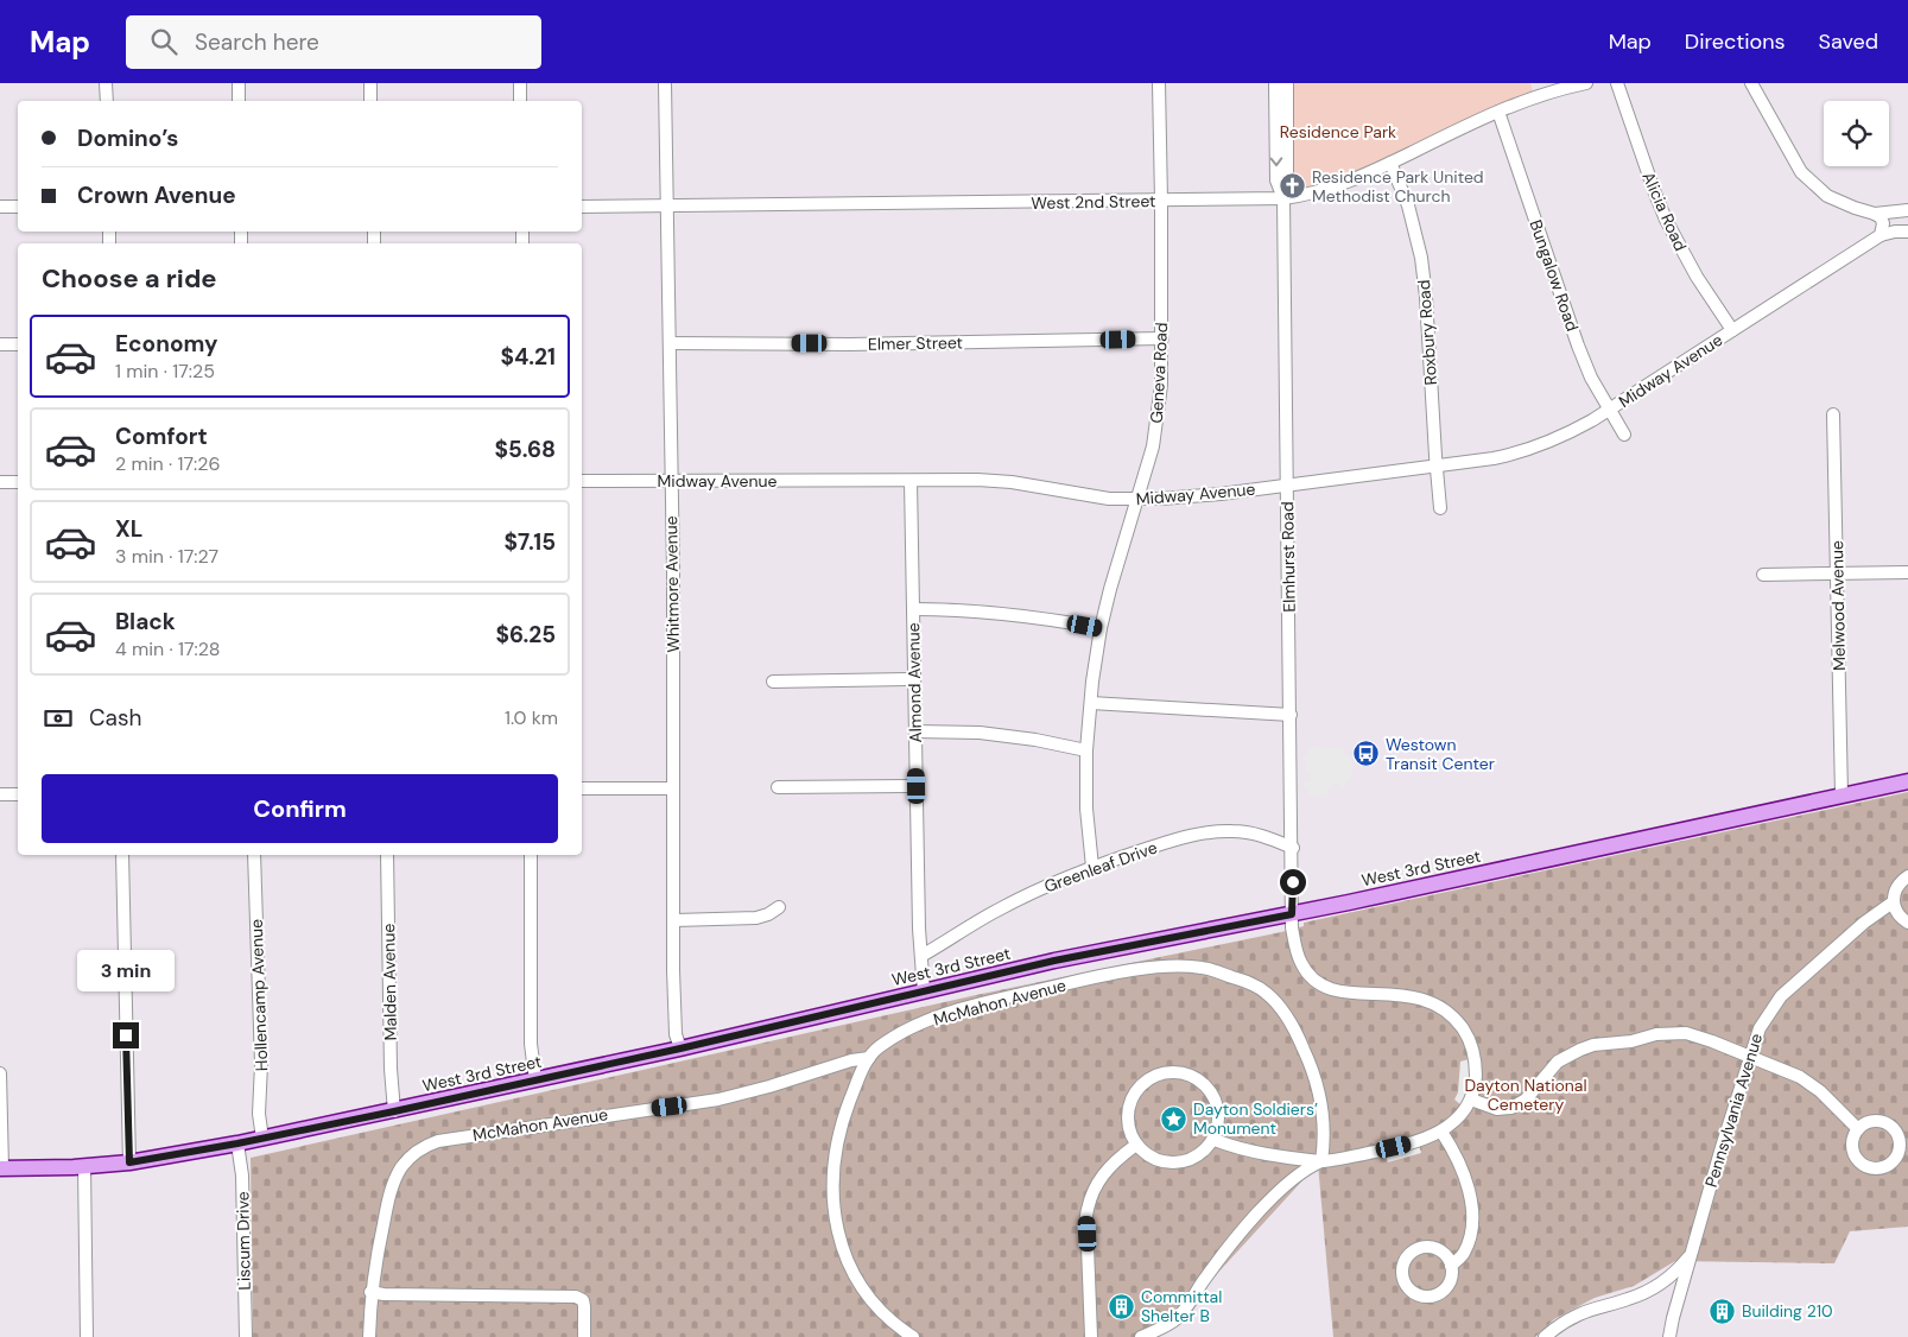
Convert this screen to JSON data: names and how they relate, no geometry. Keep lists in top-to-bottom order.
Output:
{
  "streets": {
    "main road": ["West 3rd Street"],
    "street": [
      "West 2nd Street",
      "Alicia Road",
      "Bungalow Road",
      "Roxbury Road",
      "Elmer Street",
      "Midway Avenue",
      "Geneva Road",
      "Elmhurst Road",
      "Whitmore Avenue",
      "Melwood Avenue",
      "Almond Avenue",
      "Greenleaf Drive",
      "Malden Avenue",
      "Hollencamp Avenue",
      "McMahon Avenue",
      "Pennsylvania Avenue",
      "Liscum Drive"
    ]
  },
  "crossings": [
    ["West 2nd Street", "Bungalow Road"],
    ["West 2nd Street", "Roxbury Road"],
    ["West 2nd Street", "Geneva Road"],
    ["West 2nd Street", "Elmhurst Road"],
    ["West 2nd Street", "Whitmore Avenue"],
    ["Alicia Road", "Midway Avenue"],
    ["Bungalow Road", "Midway Avenue"],
    ["Roxbury Road", "Midway Avenue"],
    ["Elmer Street", "Geneva Road"],
    ["Elmer Street", "Whitmore Avenue"],
    ["Midway Avenue", "Geneva Road"],
    ["Midway Avenue", "Elmhurst Road"],
    ["Midway Avenue", "Whitmore Avenue"],
    ["Midway Avenue", "Almond Avenue"],
    ["Geneva Road", "Greenleaf Drive"],
    ["Elmhurst Road", "Greenleaf Drive"],
    ["Elmhurst Road", "West 3rd Street"],
    ["Whitmore Avenue", "West 3rd Street"],
    ["Melwood Avenue", "West 3rd Street"],
    ["Almond Avenue", "Greenleaf Drive"],
    ["Almond Avenue", "West 3rd Street"],
    ["West 3rd Street", "Malden Avenue"],
    ["West 3rd Street", "Hollencamp Avenue"],
    ["West 3rd Street", "Liscum Drive"]
  ],
  "parks": ["Residence Park", "Dayton National Cemetery"],
  "places": {
    "church": ["Residence Park United Methodist Church"],
    "bus stop": ["Westown Transit Center"],
    "place": ["Dayton Soldiers’ Monument"],
    "building": ["Committal Shelter B", "Building 210"]
  },
  "page": {
    "header": "Map",
    "search": "Search here",
    "nav": ["Map", "Directions", "Saved"],
    "banner": ["Domino’s", "Crown Avenue"],
    "heading": "Choose a ride",
    "list": [
      {
        "name": "Economy",
        "note": "1 min · 17:25",
        "value": "$4.21"
      },
      {
        "name": "Comfort",
        "note": "2 min · 17:26",
        "value": "$5.68"
      },
      {
        "name": "XL",
        "note": "3 min · 17:27",
        "value": "$7.15"
      },
      {
        "name": "Black",
        "note": "4 min · 17:28",
        "value": "$6.25"
      }
    ],
    "pay": ["Cash", "1.0 km"],
    "buttons": "Confirm",
    "bubble": "3 min"
  }
}
